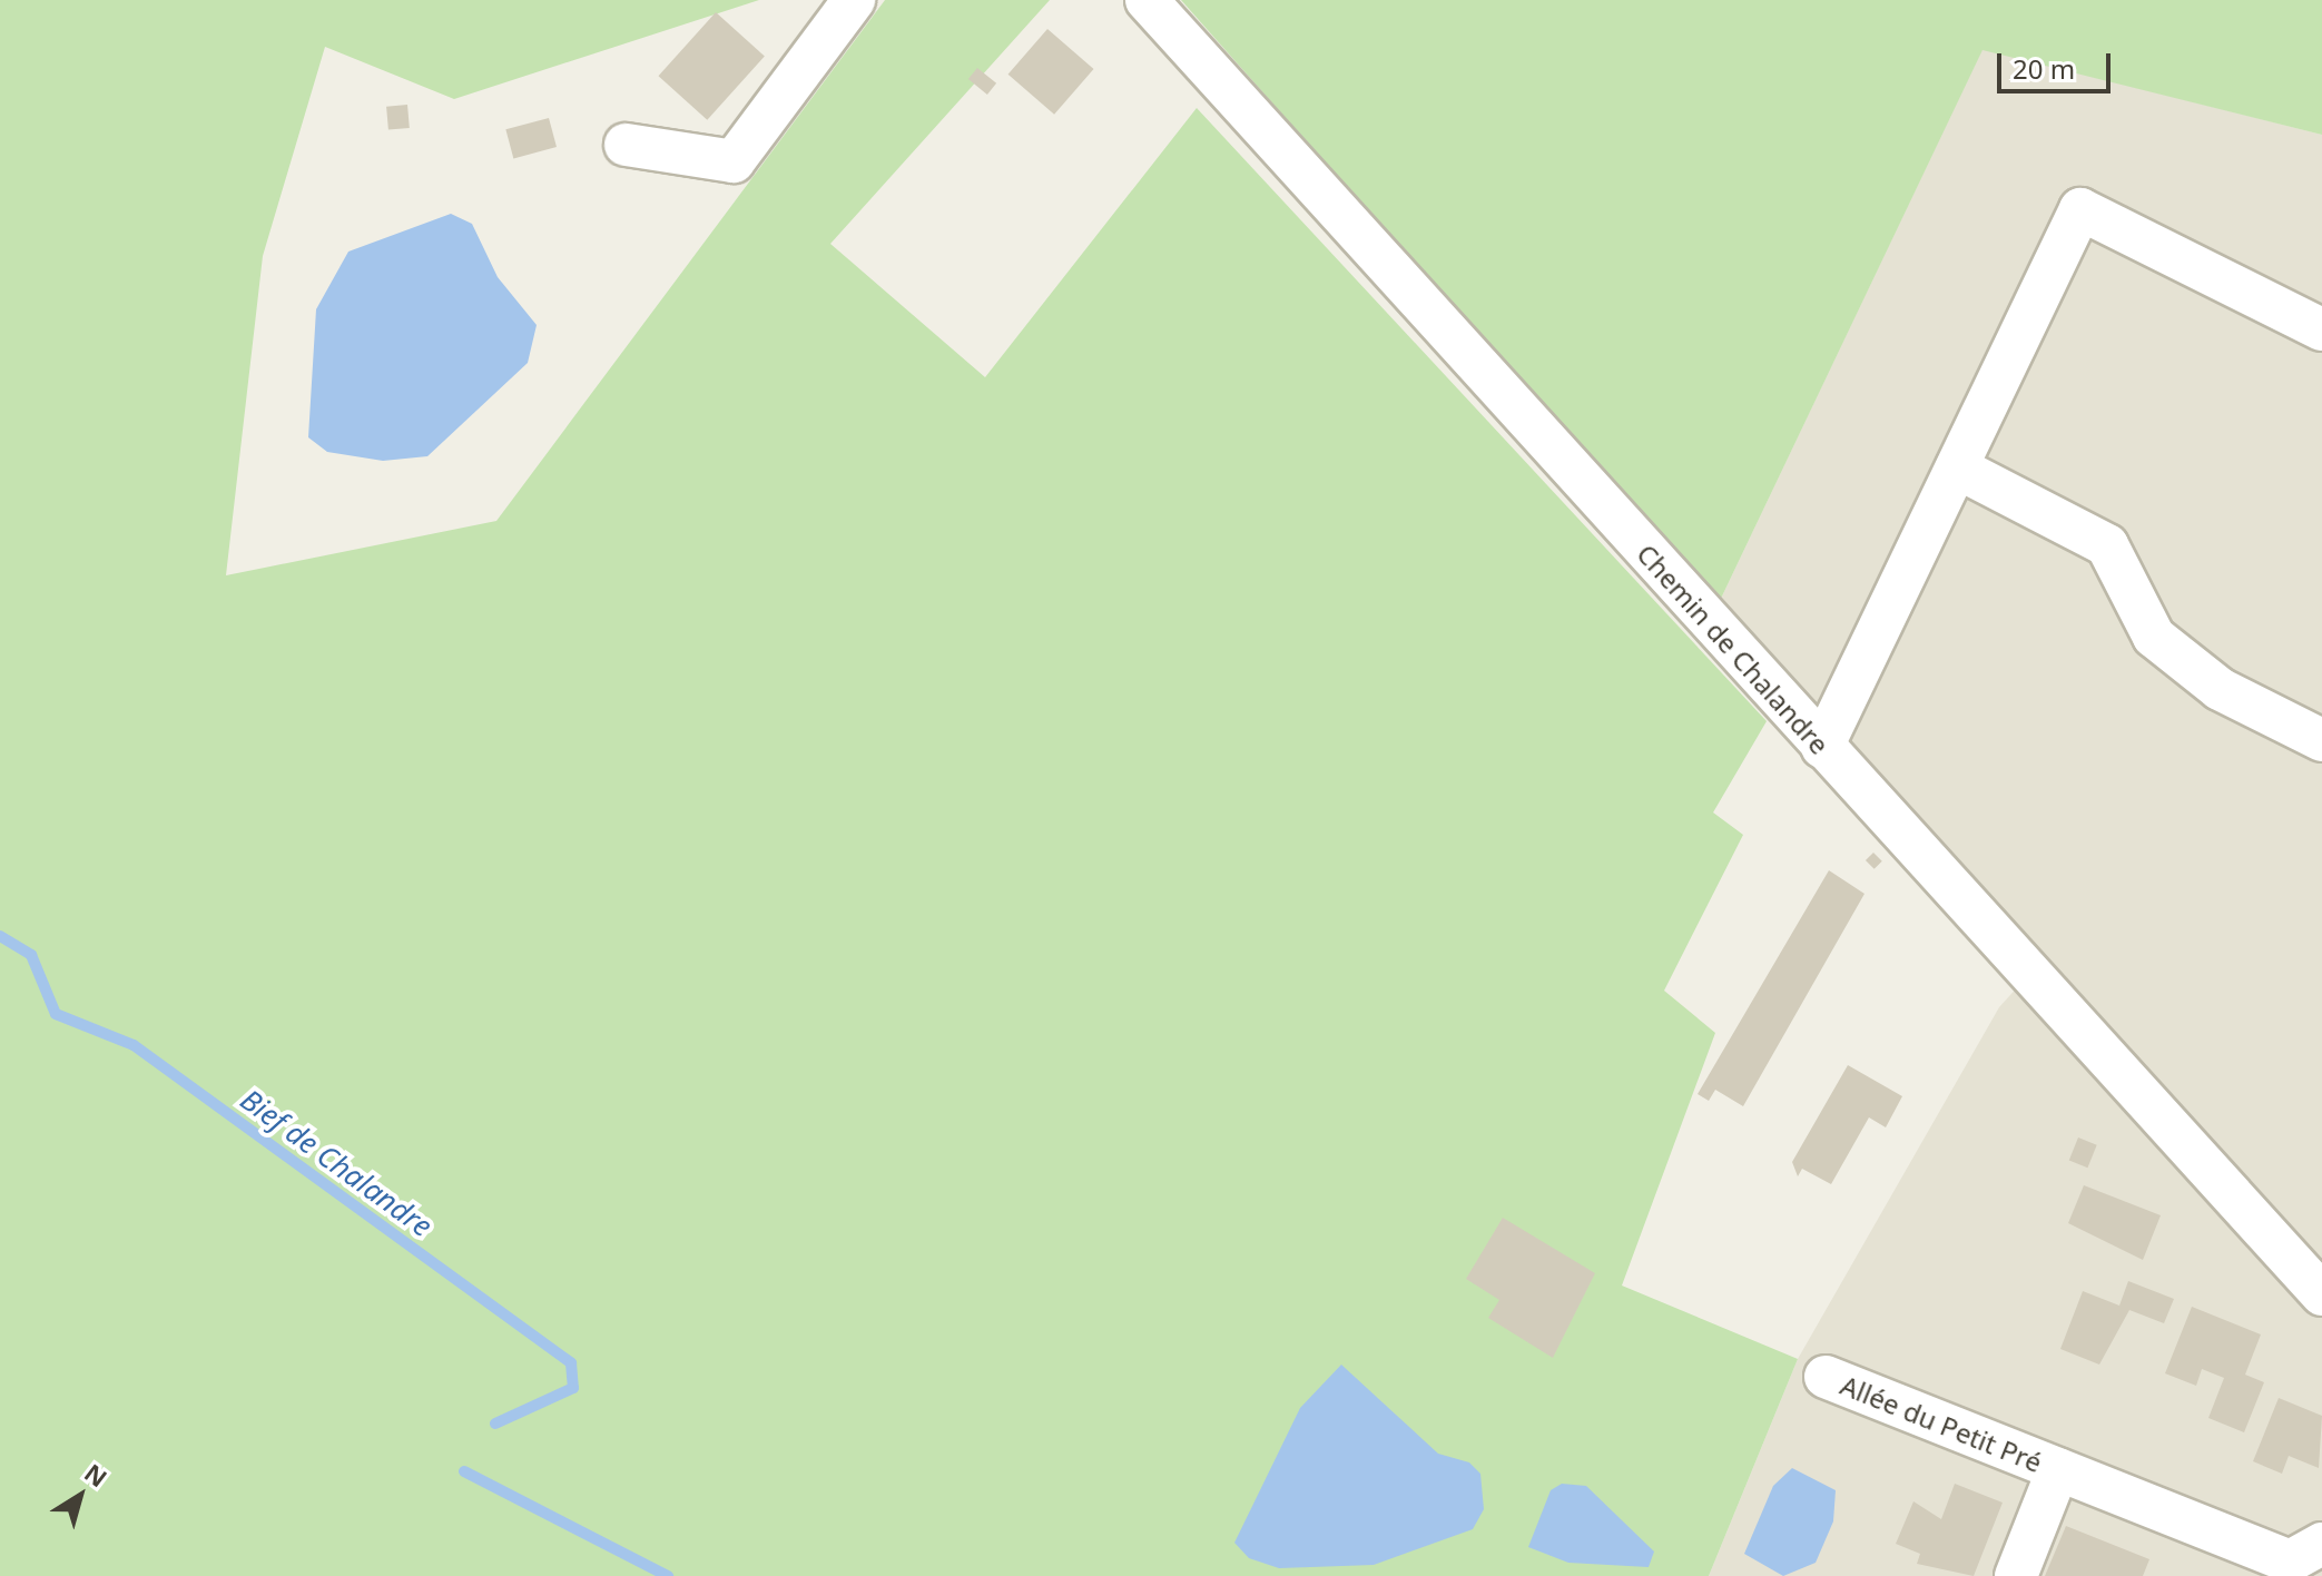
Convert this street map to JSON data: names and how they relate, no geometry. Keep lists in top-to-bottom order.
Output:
{
  "streets": {
    "street": ["Chemin de Chalandre", "Allée du Petit Pré"]
  },
  "water": ["Bief de Chalandre"],
  "scale_bar": "20 m",
  "north": "top right"
}
